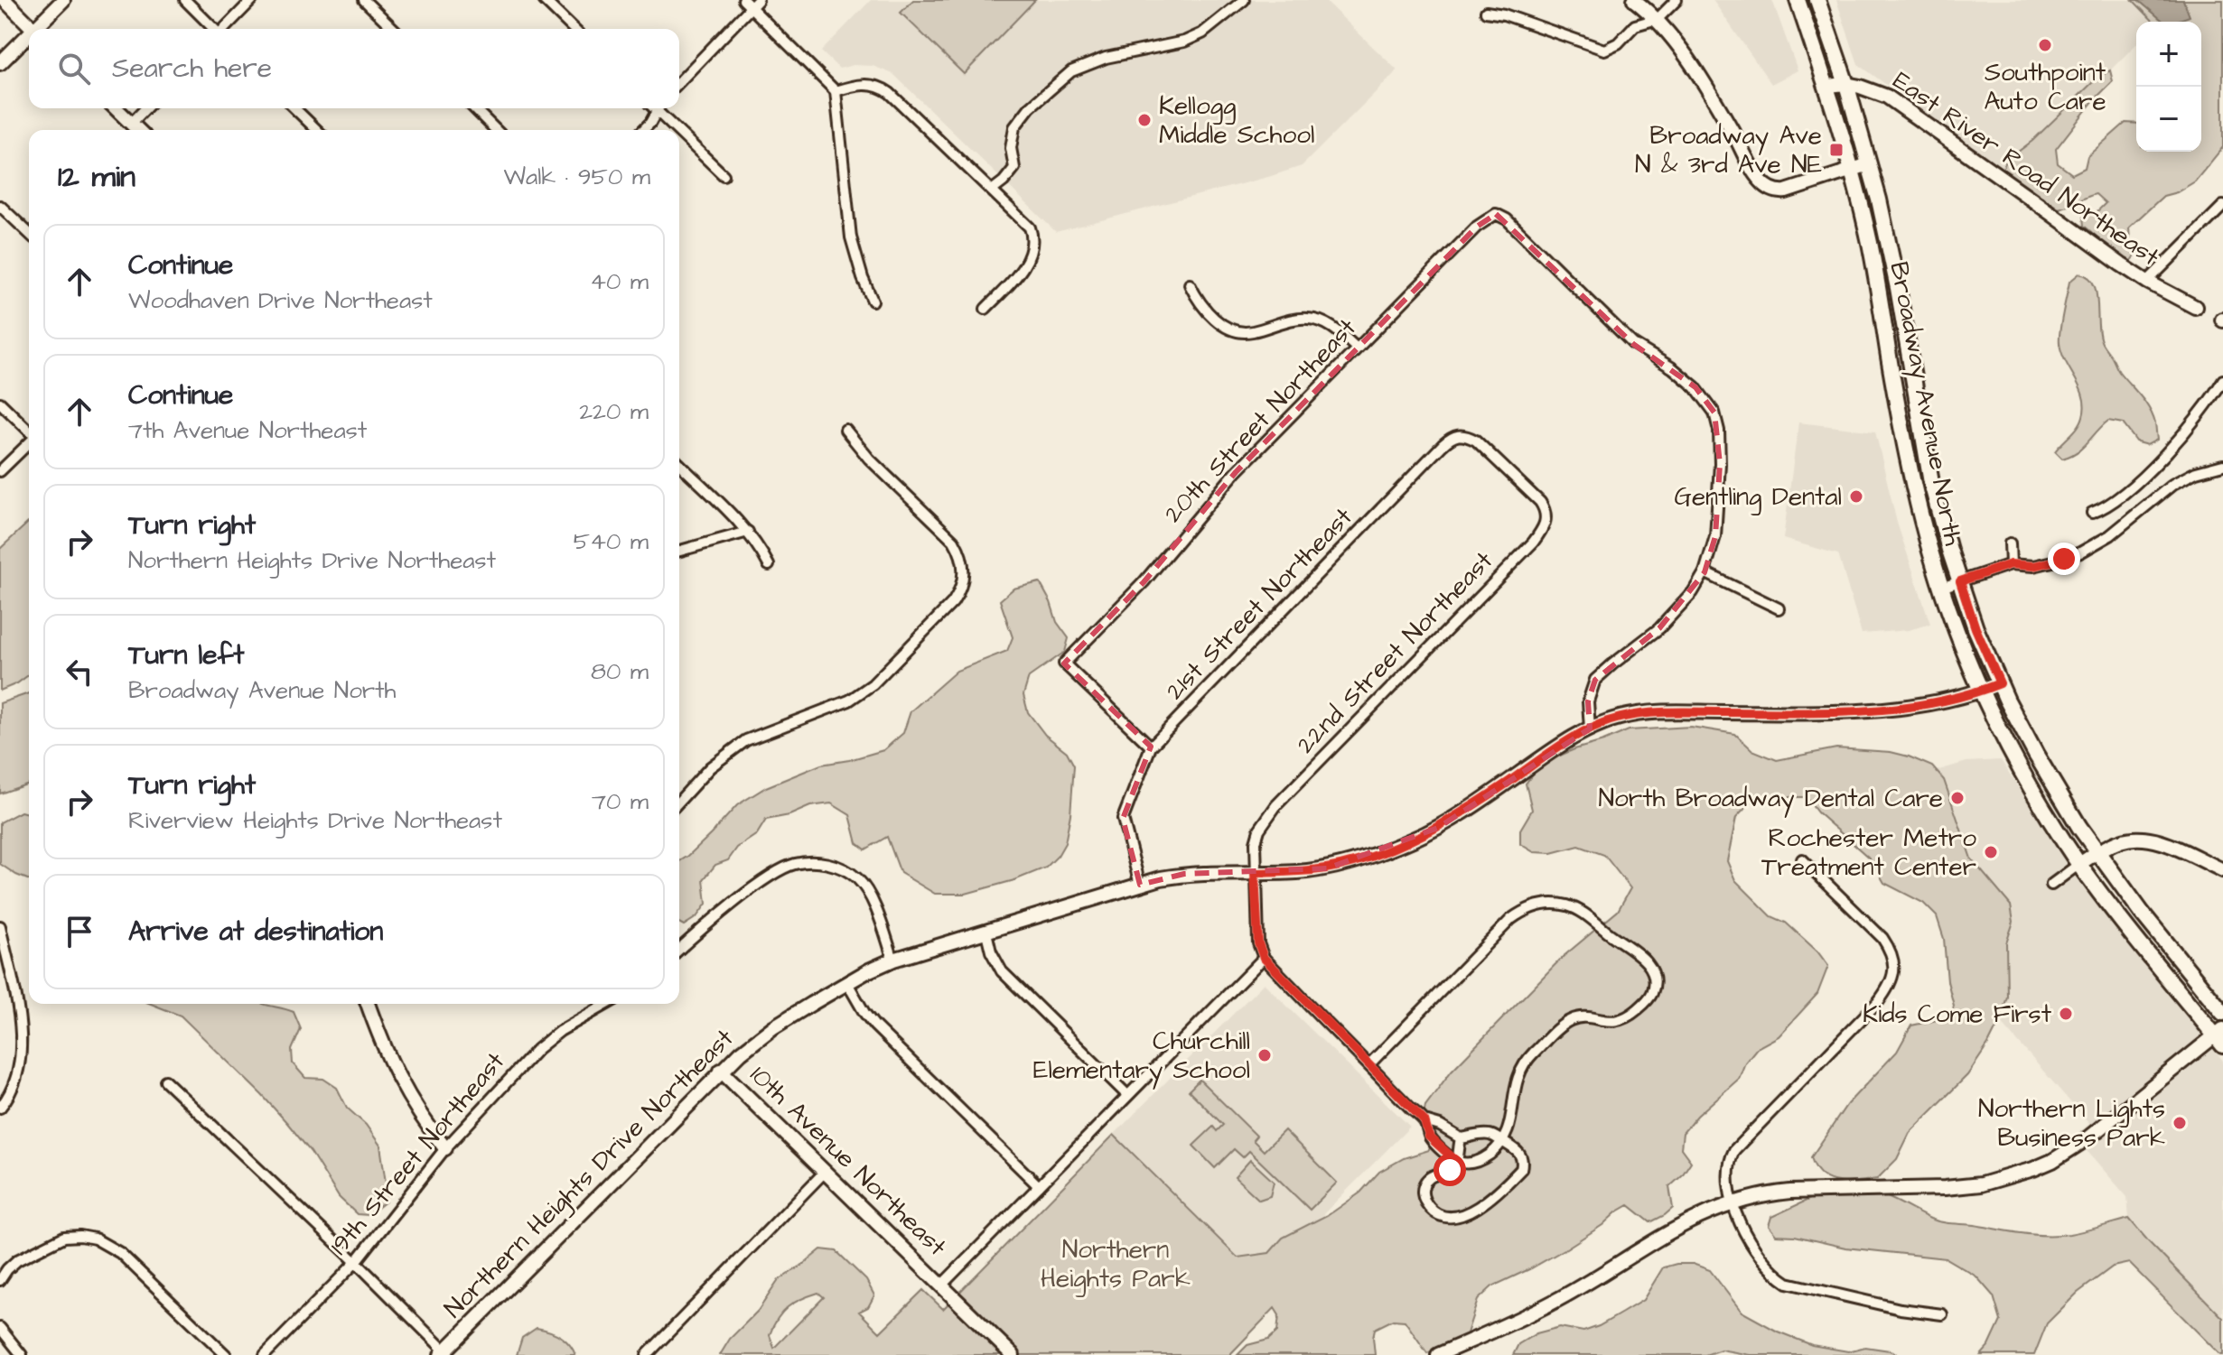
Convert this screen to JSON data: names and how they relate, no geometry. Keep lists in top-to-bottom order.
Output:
{
  "streets": {
    "main road": ["Broadway Avenue North"],
    "street": [
      "East River Road Northeast",
      "20th Street Northeast",
      "21st Street Northeast",
      "22nd Street Northeast",
      "19th Street Northeast",
      "10th Avenue Northeast",
      "Northern Heights Drive Northeast"
    ]
  },
  "crossings": [
    ["East River Road Northeast", "Broadway Avenue North"],
    ["Broadway Avenue North", "Northern Heights Drive Northeast"],
    ["20th Street Northeast", "21st Street Northeast"],
    ["21st Street Northeast", "22nd Street Northeast"],
    ["21st Street Northeast", "Northern Heights Drive Northeast"],
    ["22nd Street Northeast", "Northern Heights Drive Northeast"],
    ["10th Avenue Northeast", "Northern Heights Drive Northeast"]
  ],
  "parks": ["Northern Heights Park"],
  "places": {
    "other": [
      "Southpoint Auto Care",
      "Kellogg Middle School",
      "Gentling Dental",
      "North Broadway Dental Care",
      "Rochester Metro Treatment Center",
      "Kids Come First",
      "Churchill Elementary School",
      "Northern Lights Business Park"
    ],
    "transit": ["Broadway Ave N & 3rd Ave NE"]
  },
  "page": {
    "map_buttons": ["+", "−"],
    "search": "Search here",
    "heading": ["12 min", "Walk · 950 m"],
    "list": [
      ["Continue", "Woodhaven Drive Northeast", "40 m"],
      ["Continue", "7th Avenue Northeast", "220 m"],
      ["Turn right", "Northern Heights Drive Northeast", "540 m"],
      ["Turn left", "Broadway Avenue North", "80 m"],
      ["Turn right", "Riverview Heights Drive Northeast", "70 m"],
      "Arrive at destination"
    ]
  }
}
